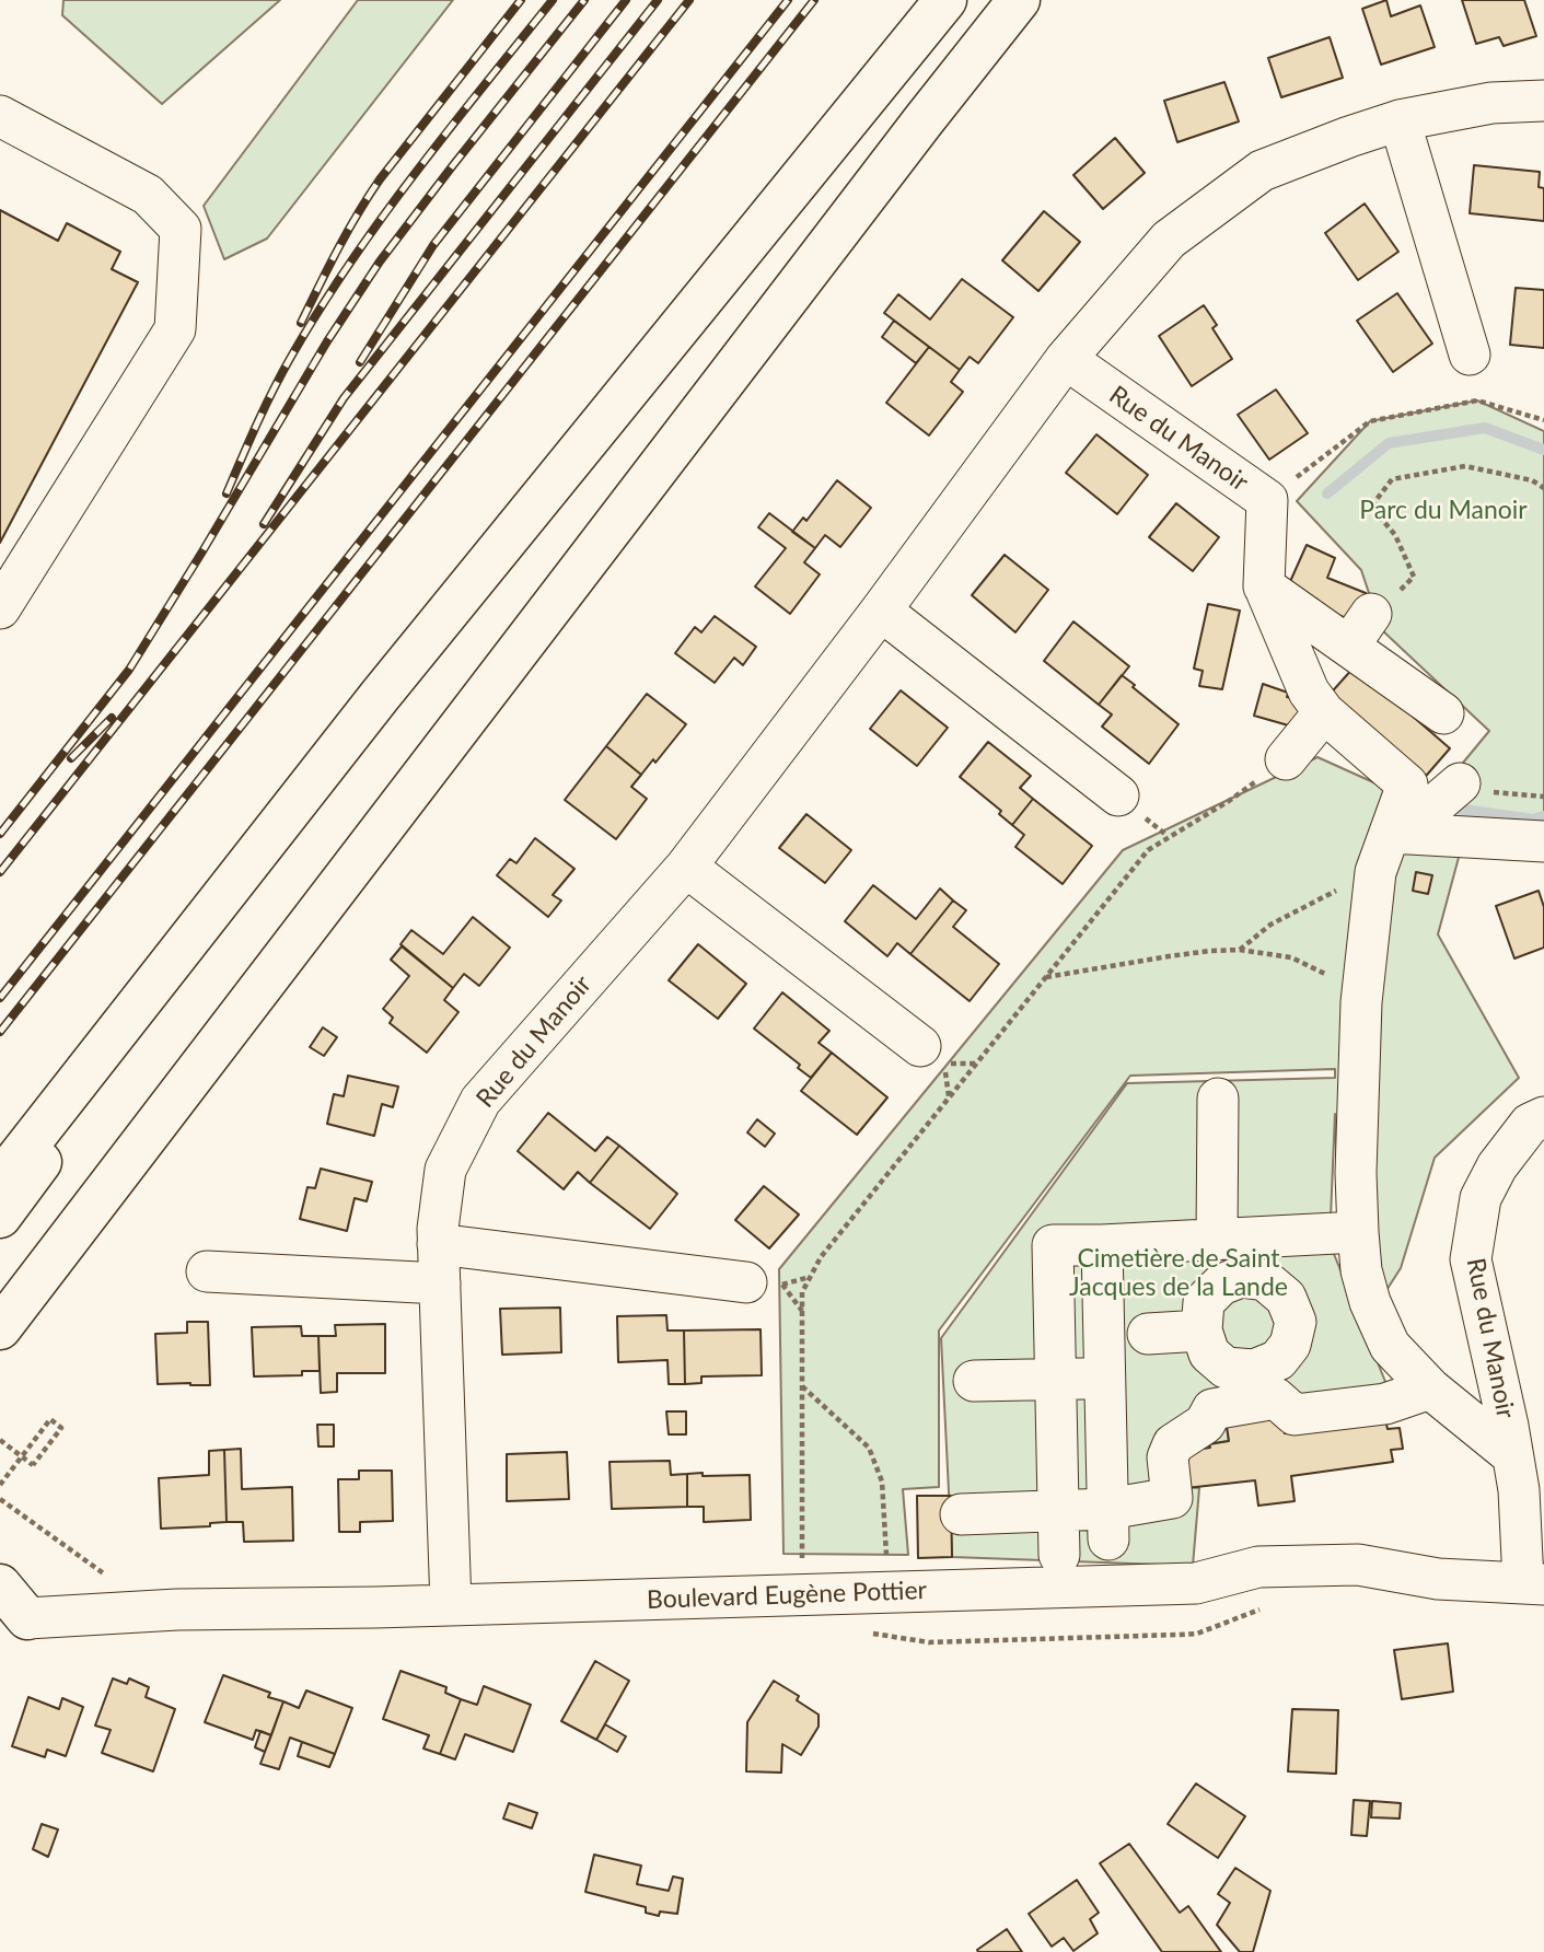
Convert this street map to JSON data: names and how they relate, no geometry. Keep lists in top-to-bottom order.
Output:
{
  "streets": {
    "street": ["Rue du Manoir", "Boulevard Eugène Pottier"]
  },
  "crossings": [
    ["Rue du Manoir", "Boulevard Eugène Pottier"]
  ],
  "parks": ["Parc du Manoir", "Cimetière de Saint Jacques de la Lande"]
}
